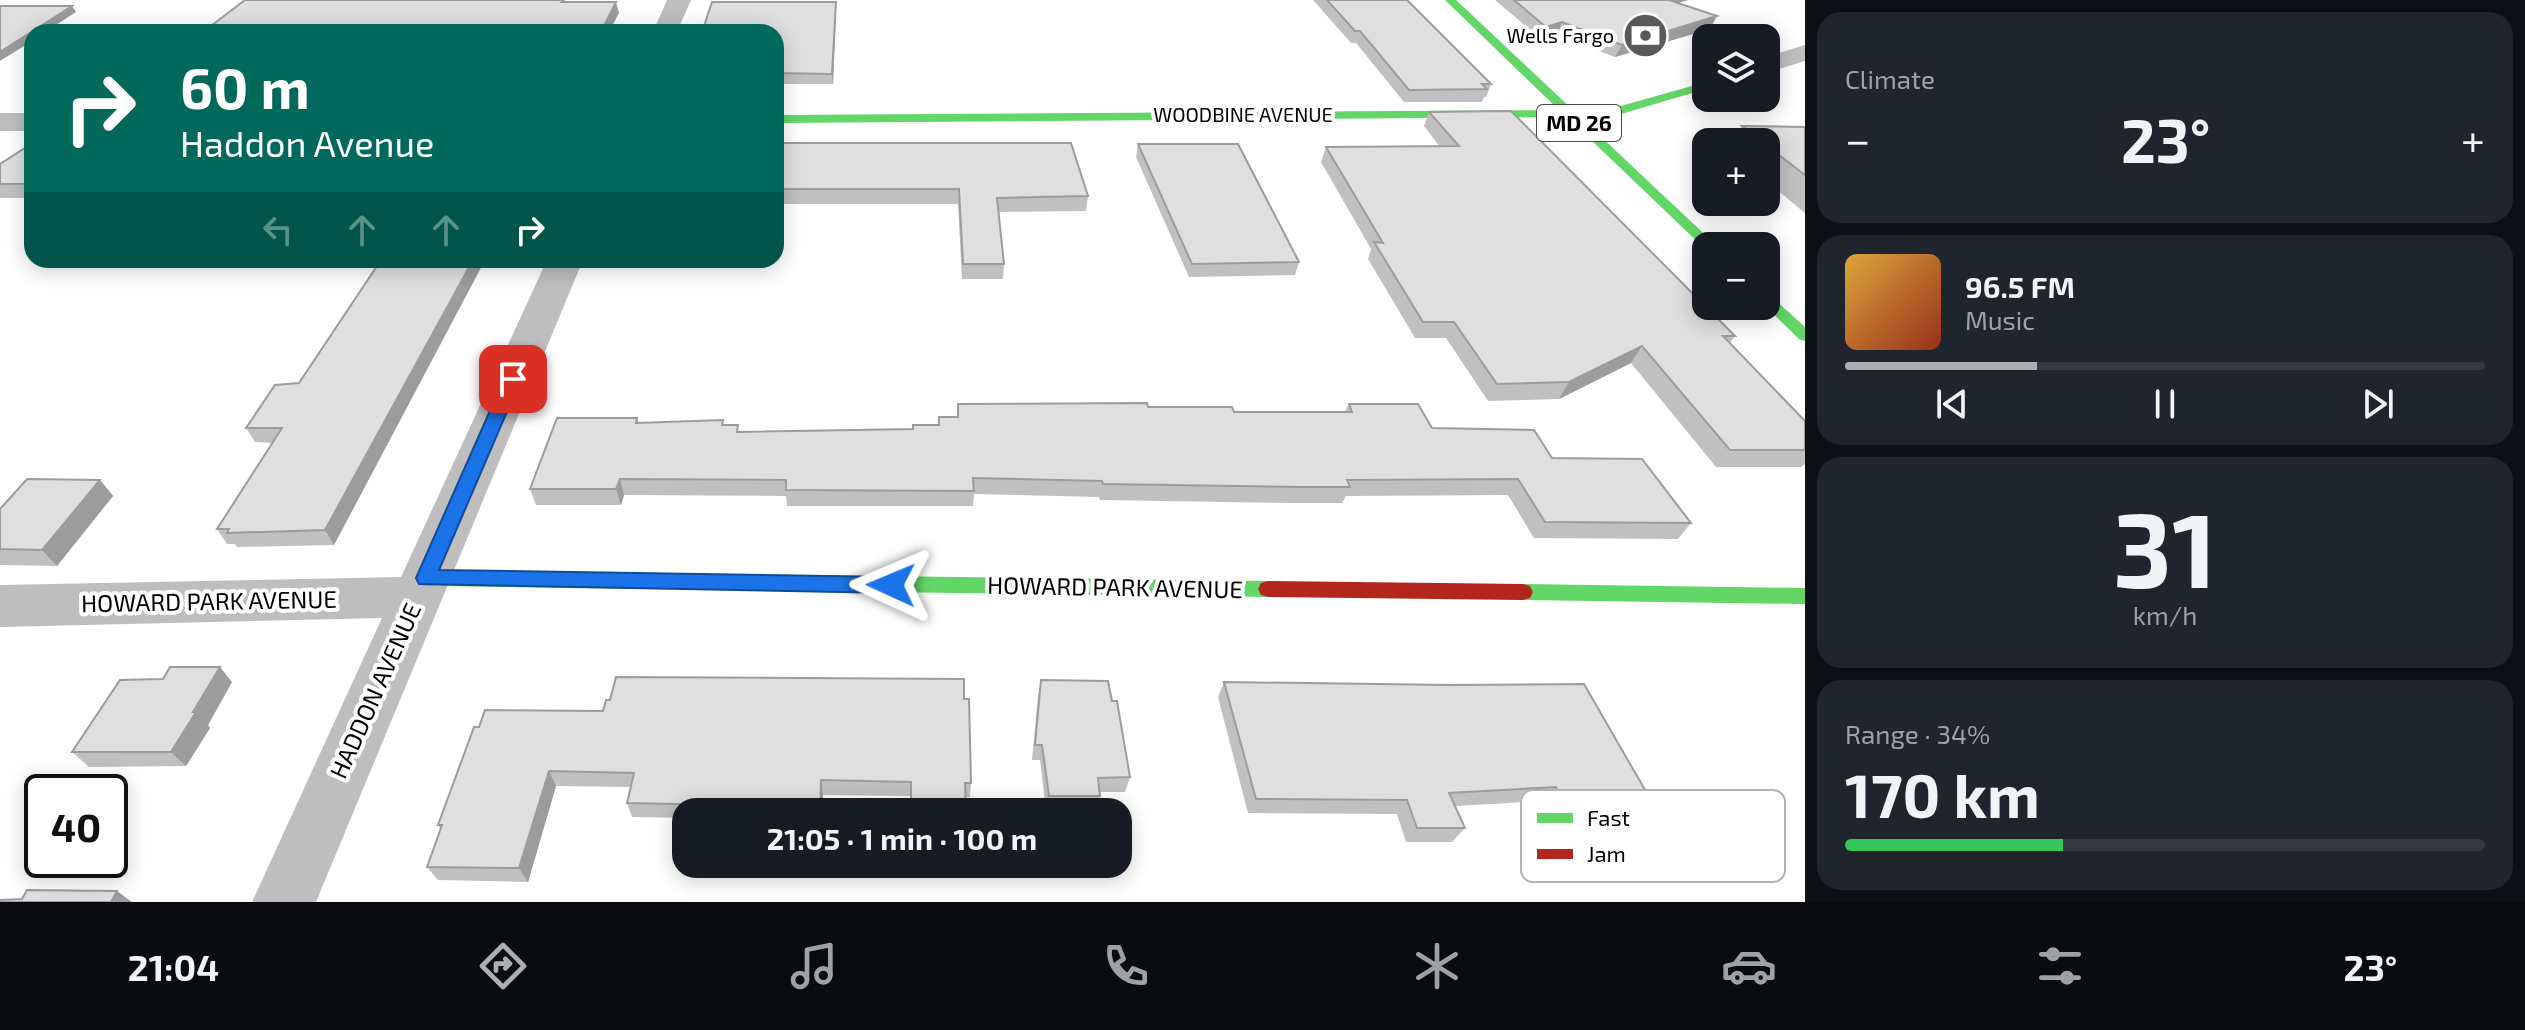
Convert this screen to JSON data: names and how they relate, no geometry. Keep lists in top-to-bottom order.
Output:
{
  "streets": {
    "street": [
      "WOODBINE AVENUE",
      "MD 26",
      "HOWARD PARK AVENUE",
      "HADDON AVENUE"
    ]
  },
  "crossings": [
    ["WOODBINE AVENUE", "MD 26"],
    ["HOWARD PARK AVENUE", "HADDON AVENUE"]
  ],
  "places": {
    "bank": ["Wells Fargo"]
  },
  "legend": ["Fast", "Jam"],
  "page": {
    "tile": [
      "Climate",
      ["31", "km/h"],
      ["Range · 34%", "170 km"]
    ],
    "map_buttons": ["+", "−"],
    "turn": ["60 m", "Haddon Avenue"],
    "heat": ["−", "23°", "+"],
    "song": ["96.5 FM", "Music"],
    "limit": "40",
    "trip": "21:05 · 1 min · 100 m",
    "tabs": ["21:04", "23°"]
  }
}
